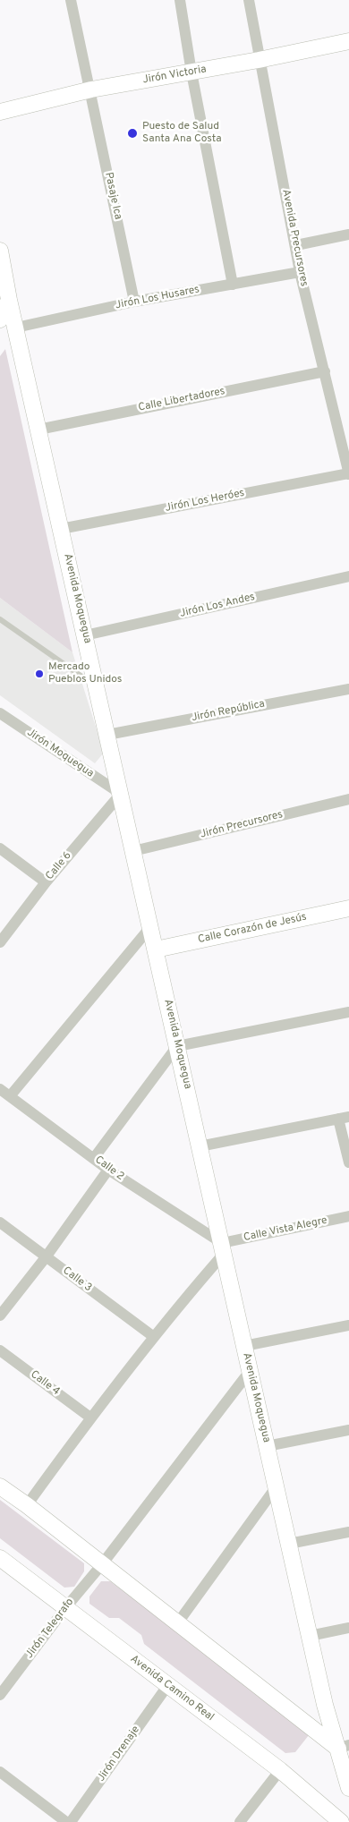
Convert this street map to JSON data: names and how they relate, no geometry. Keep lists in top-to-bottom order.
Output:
{
  "streets": {
    "main road": [
      "Jirón Victoria",
      "Avenida Moquegua",
      "Calle Corazón de Jesús",
      "Avenida Camino Real"
    ],
    "street": [
      "Pasaje Ica",
      "Avenida Precursores",
      "Jirón Los Husares",
      "Calle Libertadores",
      "Jirón Los Heróes",
      "Jirón Los Andes",
      "Jirón República",
      "Jirón Moquegua",
      "Jirón Precursores",
      "Calle 6",
      "Calle 2",
      "Calle Vista Alegre",
      "Calle 3",
      "Calle 4",
      "Jirón Telegrafo",
      "Jirón Drenaje"
    ]
  },
  "crossings": [
    ["Jirón Victoria", "Pasaje Ica"],
    ["Jirón Victoria", "Avenida Precursores"],
    ["Pasaje Ica", "Jirón Los Husares"],
    ["Avenida Precursores", "Jirón Los Husares"],
    ["Avenida Precursores", "Calle Libertadores"],
    ["Avenida Precursores", "Jirón Los Heróes"],
    ["Jirón Los Husares", "Avenida Moquegua"],
    ["Calle Libertadores", "Avenida Moquegua"],
    ["Jirón Los Heróes", "Avenida Moquegua"],
    ["Avenida Moquegua", "Jirón Los Andes"],
    ["Avenida Moquegua", "Jirón República"],
    ["Avenida Moquegua", "Jirón Moquegua"],
    ["Avenida Moquegua", "Jirón Precursores"],
    ["Avenida Moquegua", "Calle 6"],
    ["Avenida Moquegua", "Calle Corazón de Jesús"],
    ["Avenida Moquegua", "Calle 2"],
    ["Avenida Moquegua", "Calle Vista Alegre"],
    ["Avenida Moquegua", "Jirón Telegrafo"],
    ["Jirón Moquegua", "Calle 6"],
    ["Calle 2", "Calle Vista Alegre"],
    ["Jirón Telegrafo", "Avenida Camino Real"],
    ["Avenida Camino Real", "Jirón Drenaje"]
  ],
  "places": ["Puesto de Salud Santa Ana Costa", "Mercado Pueblos Unidos"]
}
